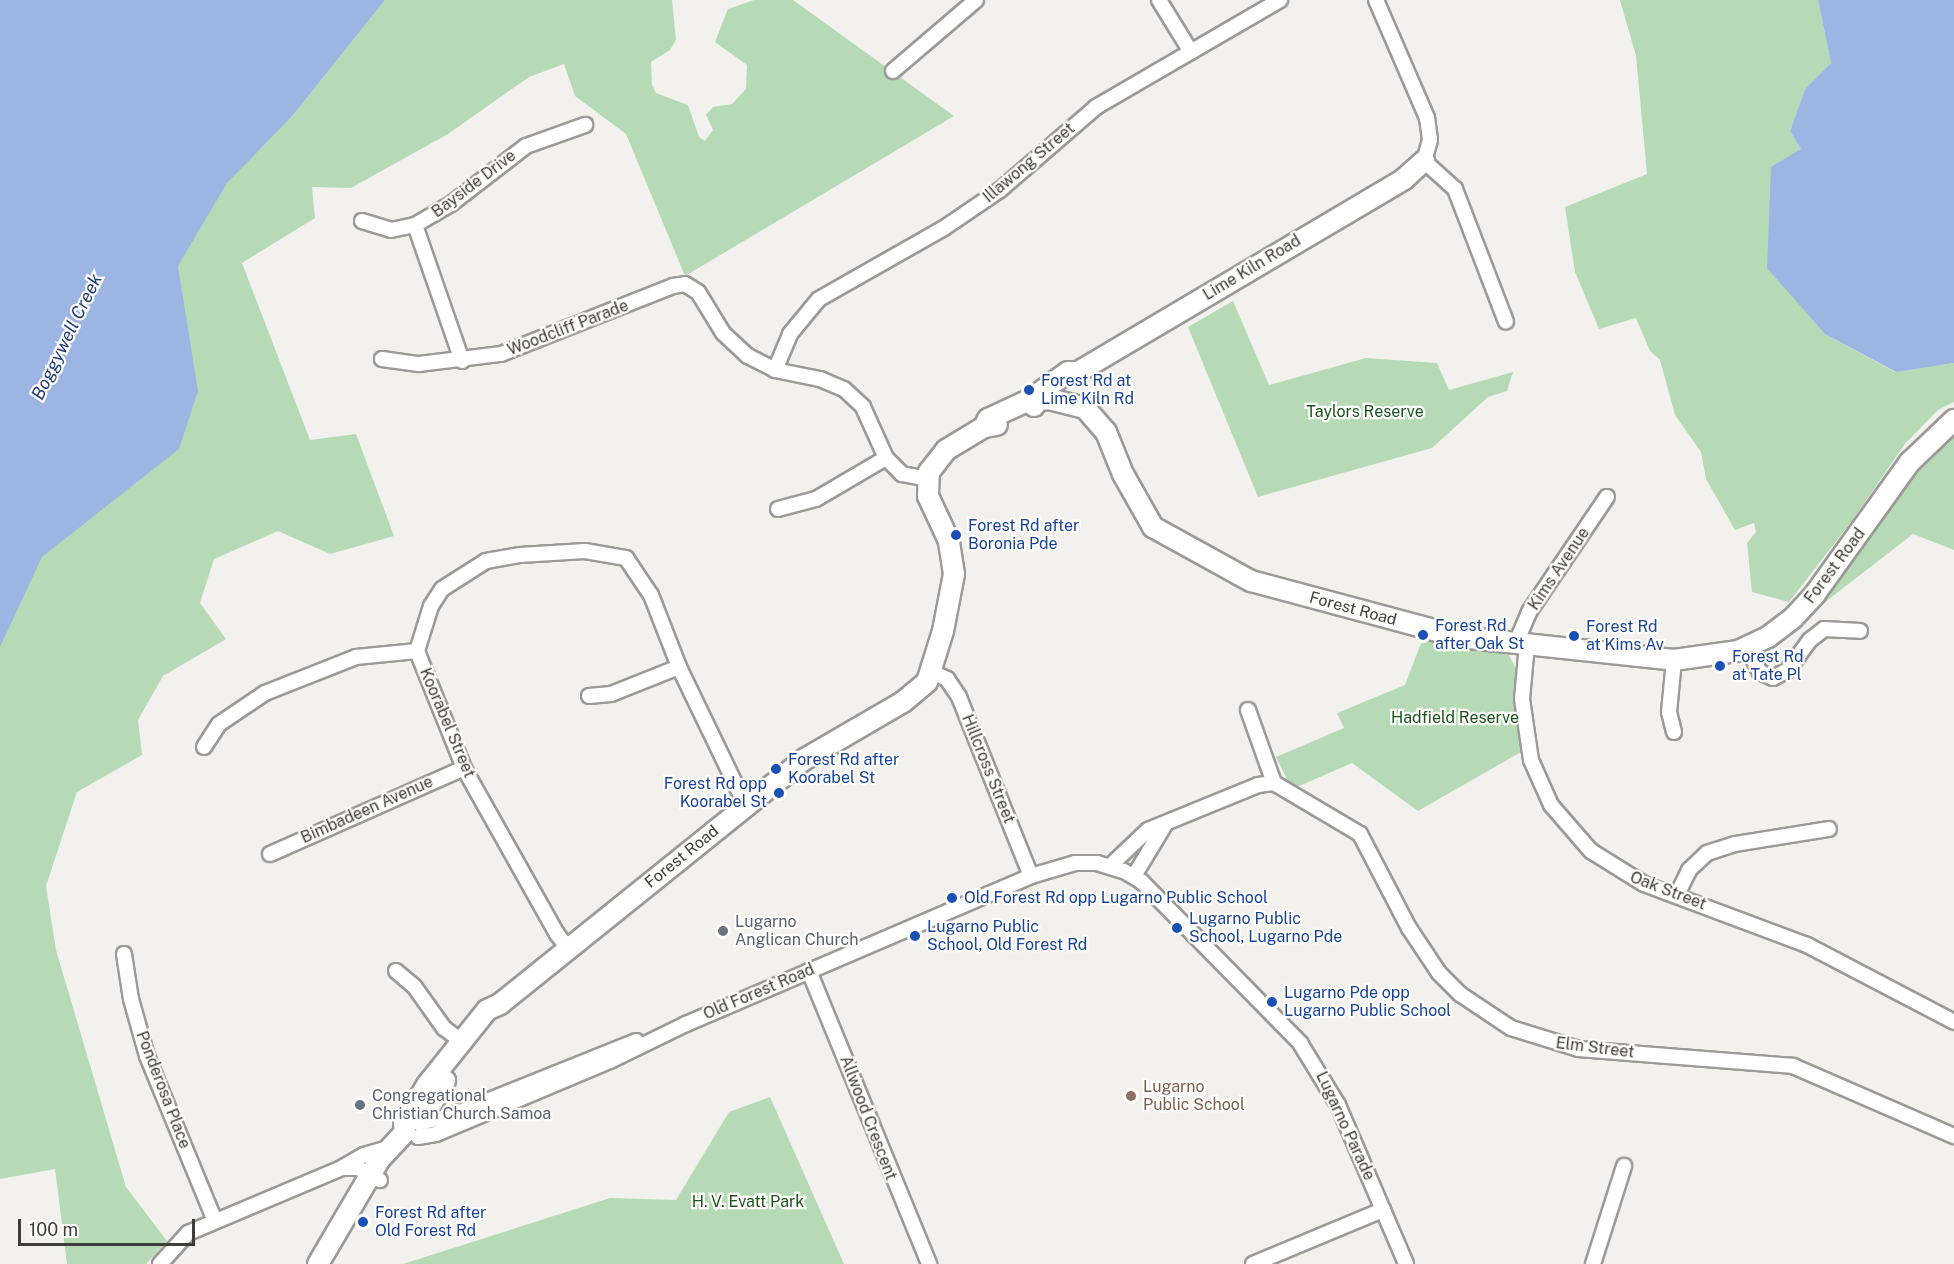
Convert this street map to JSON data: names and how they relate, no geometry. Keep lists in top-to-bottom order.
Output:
{
  "streets": {
    "street": [
      "Illawong Street",
      "Bayside Drive",
      "Lime Kiln Road",
      "Woodcliff Parade",
      "Forest Road",
      "Kims Avenue",
      "Koorabel Street",
      "Hillcross Street",
      "Bimbadeen Avenue",
      "Oak Street",
      "Old Forest Road",
      "Elm Street",
      "Ponderosa Place",
      "Allwood Crescent",
      "Lugarno Parade"
    ]
  },
  "crossings": [
    ["Illawong Street", "Woodcliff Parade"],
    ["Lime Kiln Road", "Forest Road"],
    ["Forest Road", "Kims Avenue"],
    ["Forest Road", "Koorabel Street"],
    ["Forest Road", "Hillcross Street"],
    ["Forest Road", "Oak Street"],
    ["Forest Road", "Old Forest Road"],
    ["Kims Avenue", "Oak Street"],
    ["Koorabel Street", "Bimbadeen Avenue"],
    ["Hillcross Street", "Old Forest Road"],
    ["Old Forest Road", "Allwood Crescent"],
    ["Old Forest Road", "Lugarno Parade"]
  ],
  "water": ["Boggywell Creek"],
  "parks": ["Taylors Reserve", "Hadfield Reserve", "H. V. Evatt Park"],
  "places": [
    "Forest Rd at Lime Kiln Rd",
    "Forest Rd after Boronia Pde",
    "Forest Rd after Oak St",
    "Forest Rd at Kims Av",
    "Forest Rd at Tate Pl",
    "Forest Rd after Koorabel St",
    "Forest Rd opp Koorabel St",
    "Old Forest Rd opp Lugarno Public School",
    "Lugarno Public School, Lugarno Pde",
    "Lugarno Anglican Church",
    "Lugarno Public School, Old Forest Rd",
    "Lugarno Pde opp Lugarno Public School",
    "Lugarno Public School",
    "Congregational Christian Church Samoa",
    "Forest Rd after Old Forest Rd"
  ],
  "scale_bar": "100 m"
}
